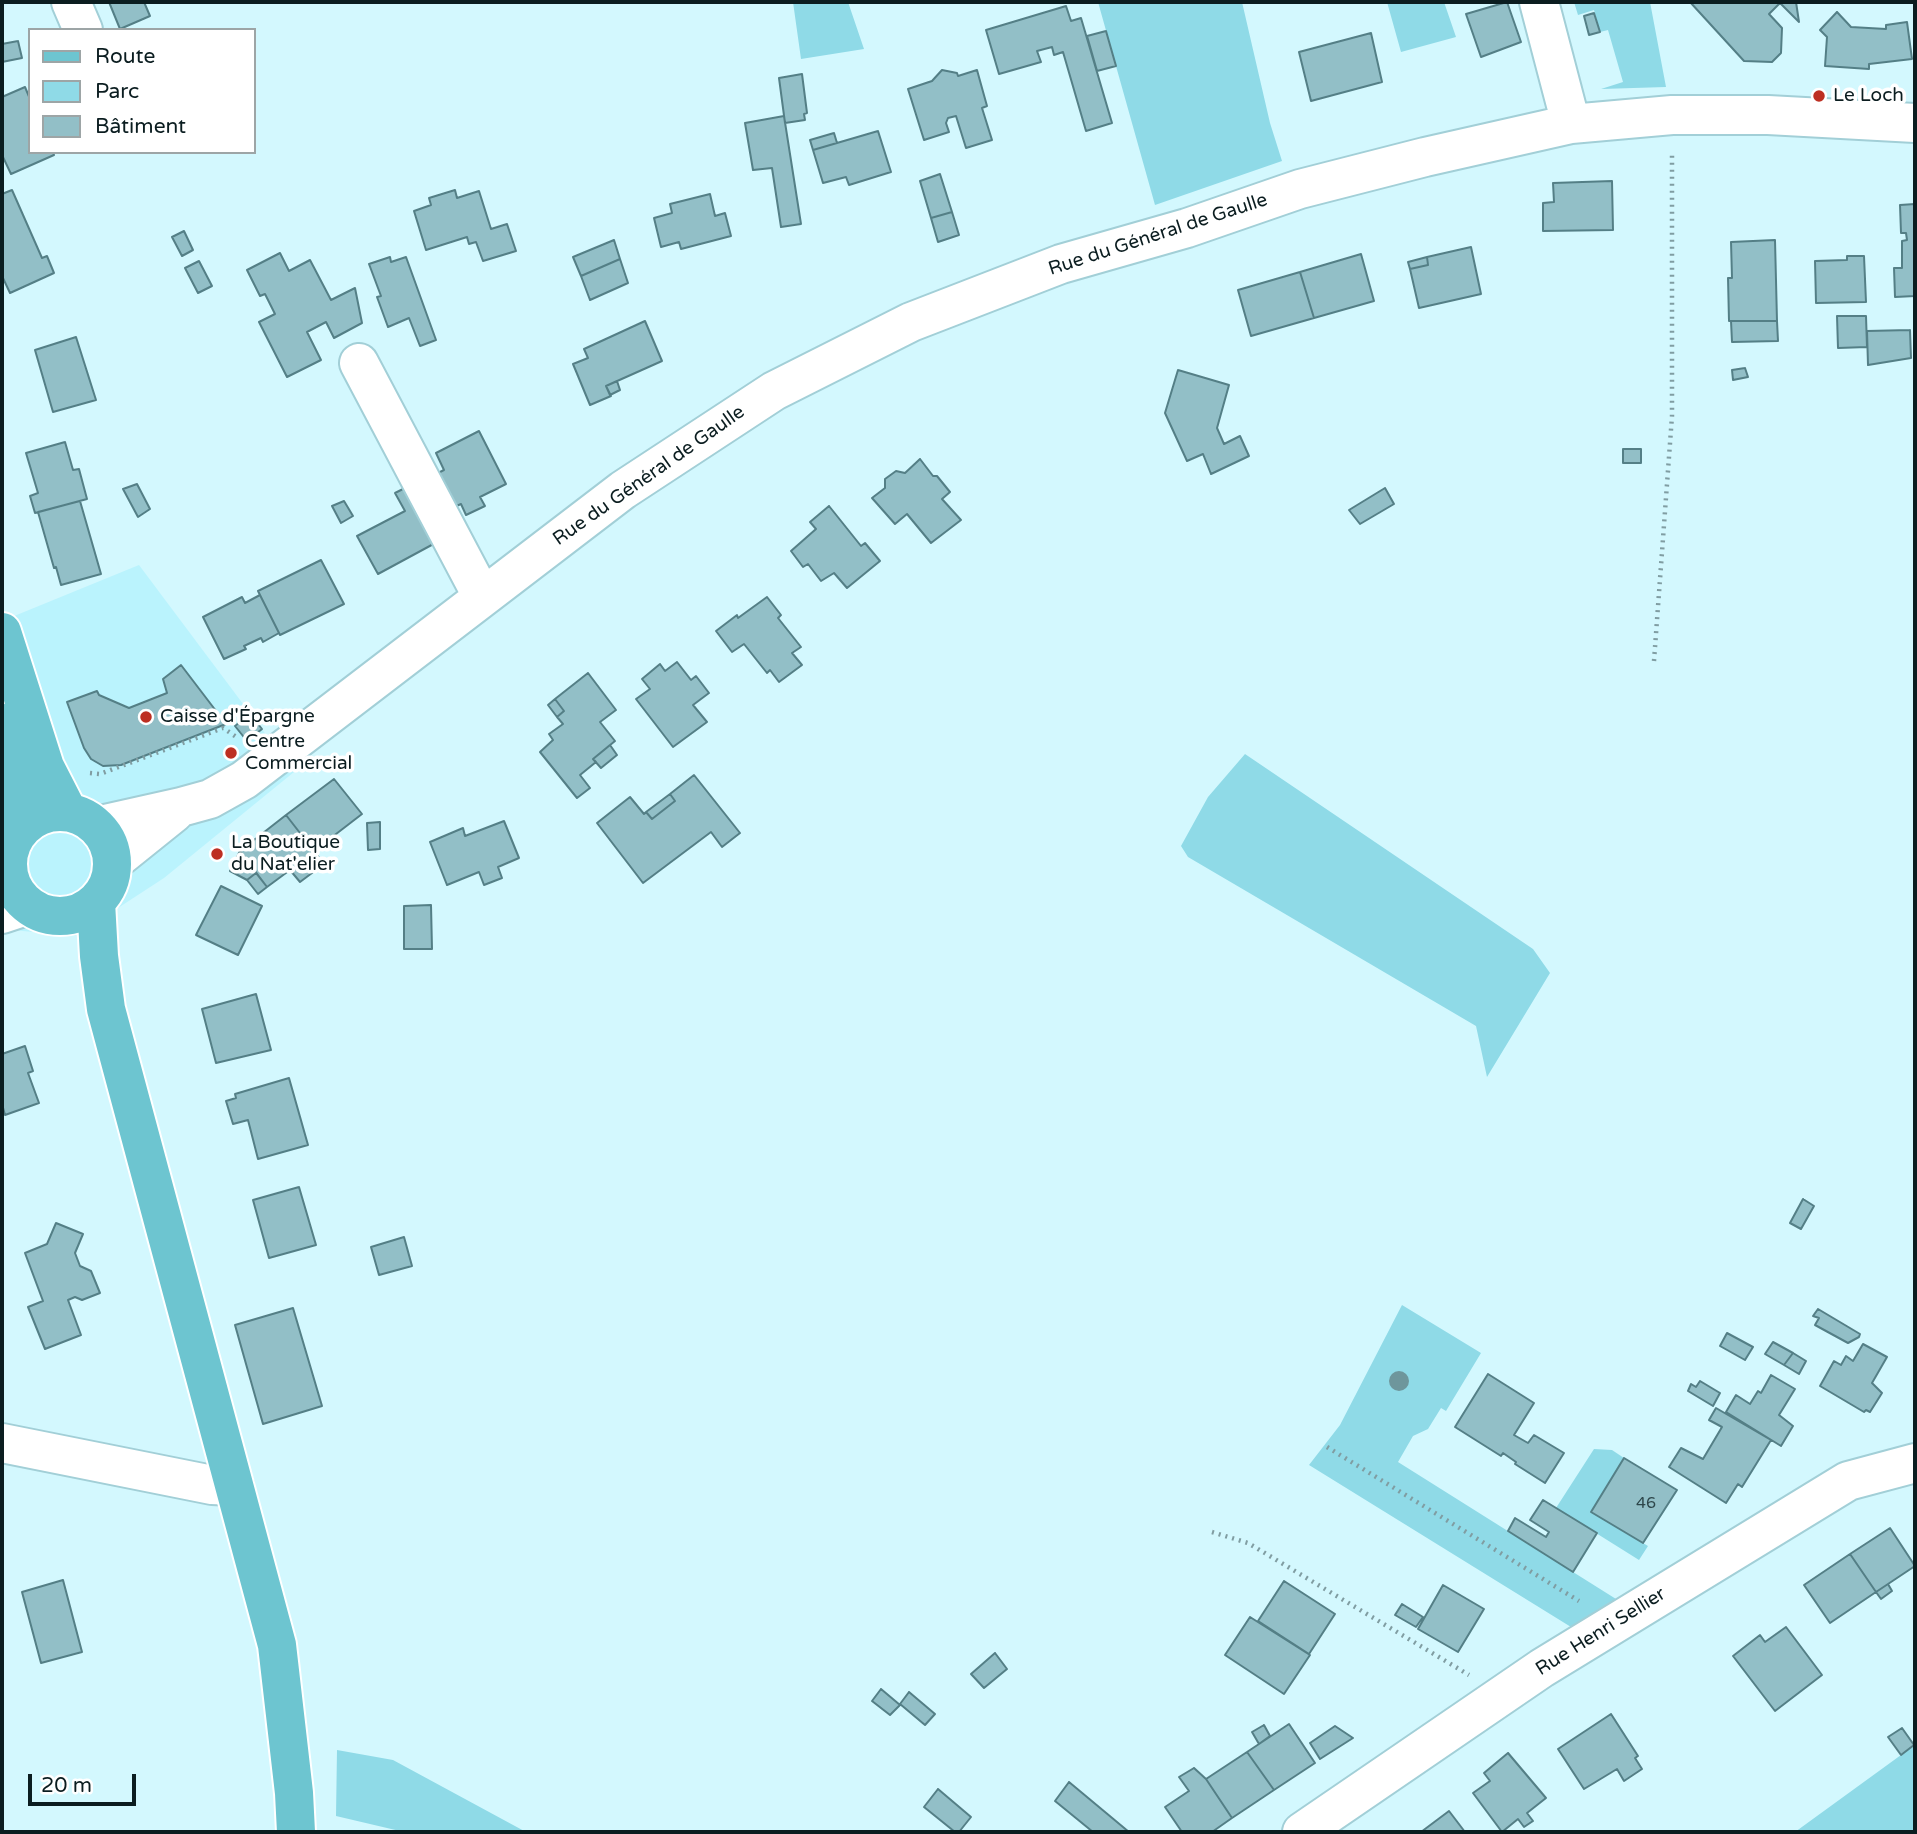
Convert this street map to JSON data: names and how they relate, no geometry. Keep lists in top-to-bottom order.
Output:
{
  "streets": {
    "street": ["Rue du Général de Gaulle", "Rue Henri Sellier"]
  },
  "places": [
    "Le Loch",
    "Caisse d'Épargne",
    "Centre Commercial",
    "La Boutique du Nat'elier"
  ],
  "house_numbers": ["46"],
  "legend": ["Route", "Parc", "Bâtiment"],
  "scale_bar": "20 m"
}
